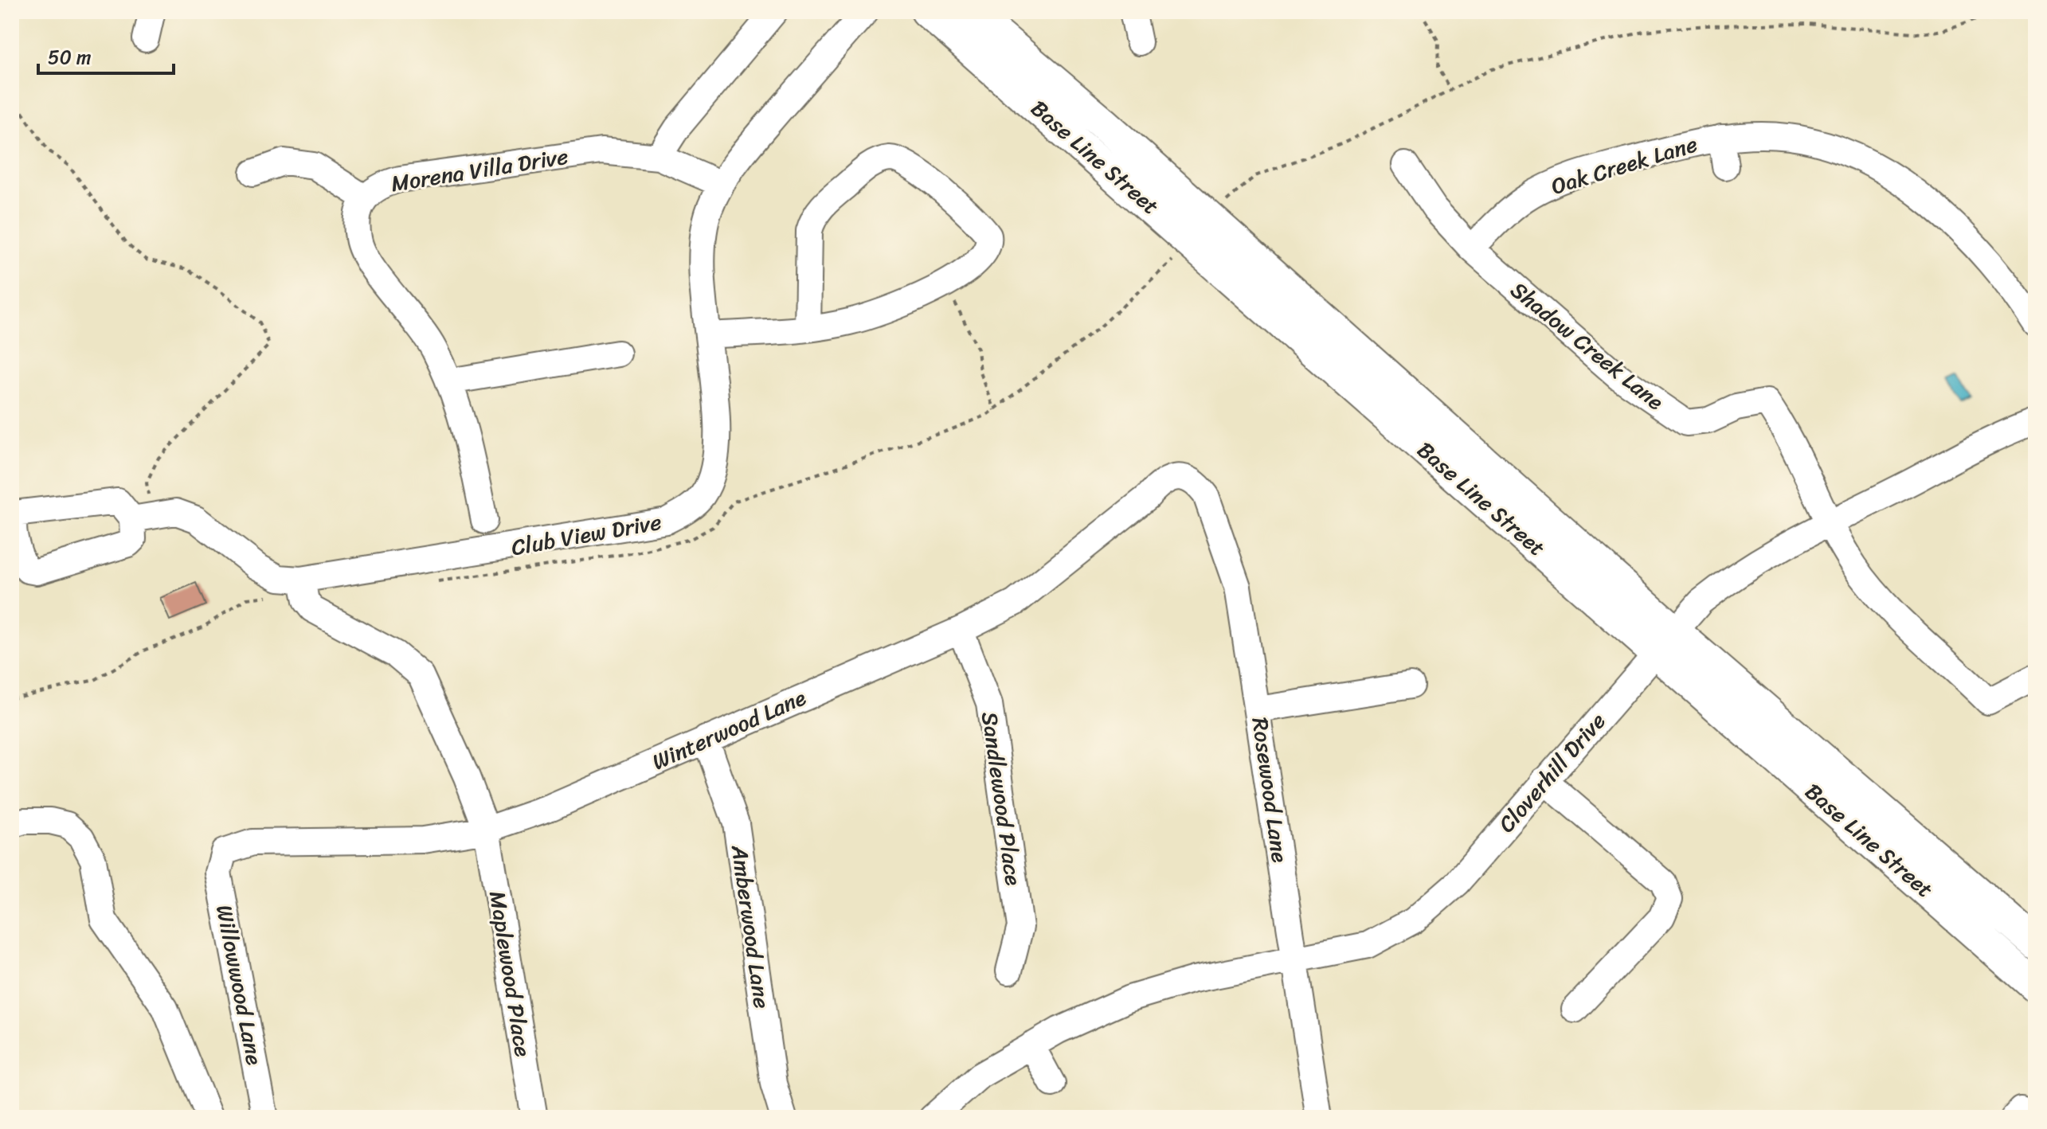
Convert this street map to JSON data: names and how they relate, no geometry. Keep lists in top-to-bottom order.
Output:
{
  "streets": {
    "main road": ["Base Line Street"],
    "street": [
      "Oak Creek Lane",
      "Morena Villa Drive",
      "Shadow Creek Lane",
      "Club View Drive",
      "Winterwood Lane",
      "Cloverhill Drive",
      "Rosewood Lane",
      "Sandlewood Place",
      "Amberwood Lane",
      "Maplewood Place",
      "Willowwood Lane"
    ]
  },
  "crossings": [
    ["Base Line Street", "Cloverhill Drive"],
    ["Oak Creek Lane", "Shadow Creek Lane"],
    ["Morena Villa Drive", "Club View Drive"],
    ["Shadow Creek Lane", "Cloverhill Drive"],
    ["Club View Drive", "Maplewood Place"],
    ["Winterwood Lane", "Rosewood Lane"],
    ["Winterwood Lane", "Sandlewood Place"],
    ["Winterwood Lane", "Amberwood Lane"],
    ["Winterwood Lane", "Maplewood Place"],
    ["Winterwood Lane", "Willowwood Lane"],
    ["Cloverhill Drive", "Rosewood Lane"]
  ],
  "scale_bar": "50 m"
}
